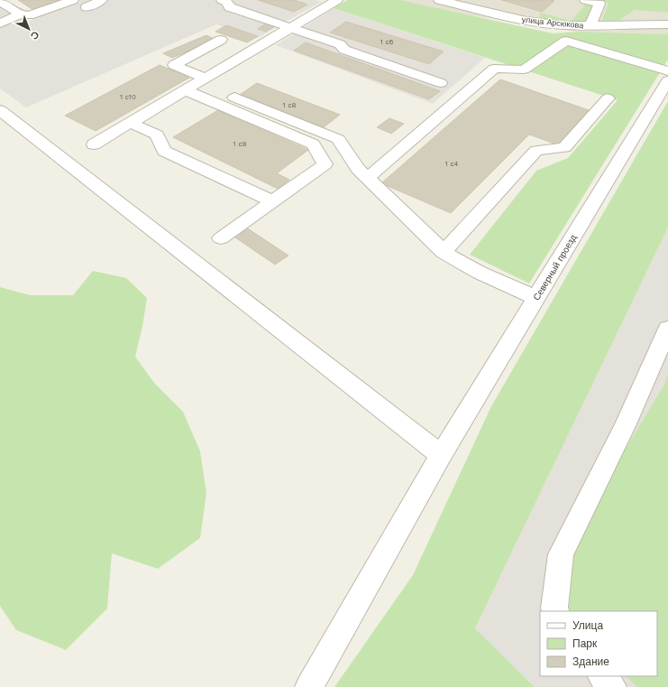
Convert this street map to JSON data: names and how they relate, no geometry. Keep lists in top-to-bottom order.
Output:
{
  "streets": {
    "street": ["улица Арсюкова", "Северный проезд"]
  },
  "house_numbers": [
    "1 с6",
    "1 с10",
    "1 с8",
    "1 с9",
    "1 с4"
  ],
  "legend": ["Улица", "Парк", "Здание"],
  "north": "bottom right"
}
